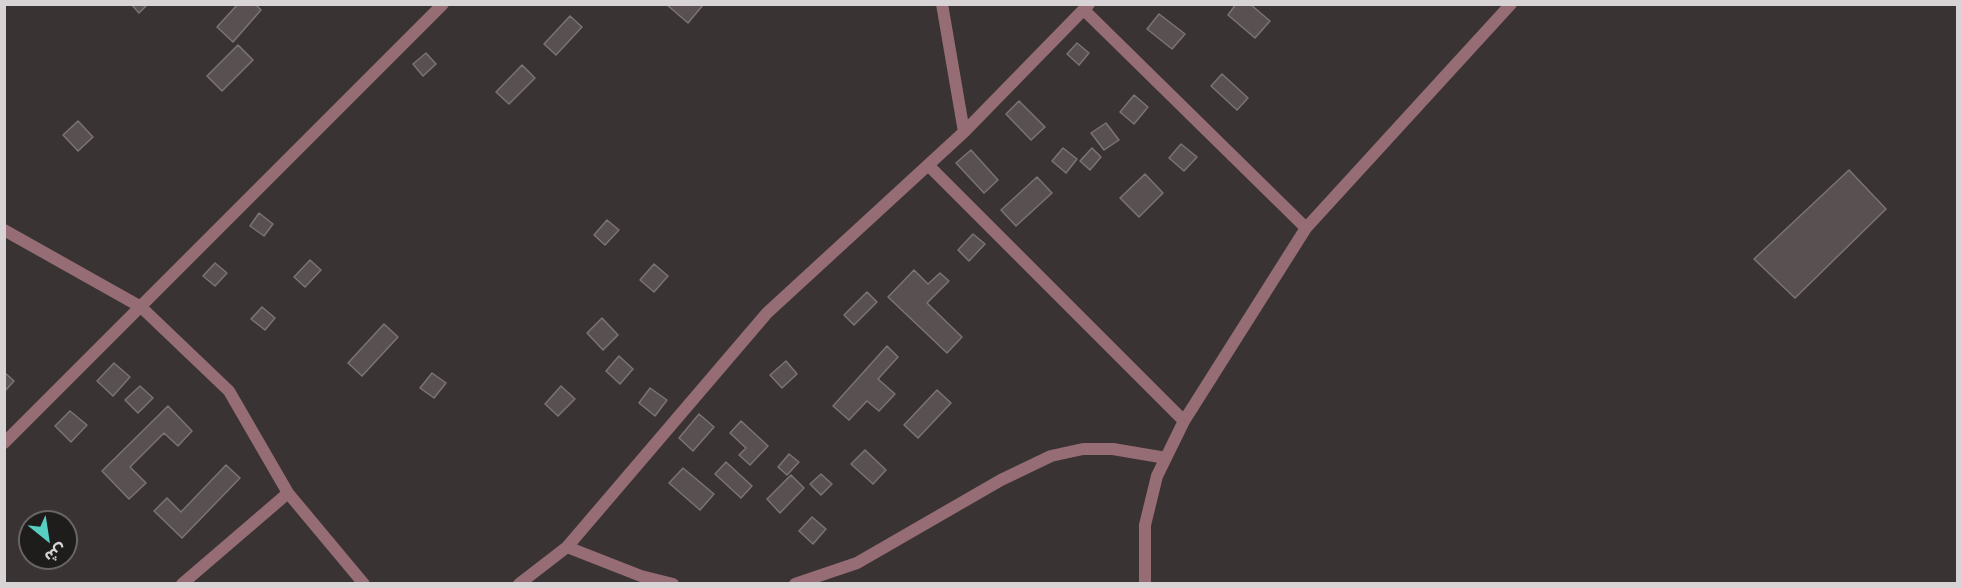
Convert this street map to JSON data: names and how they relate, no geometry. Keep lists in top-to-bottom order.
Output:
{
  "north": "bottom right"
}
